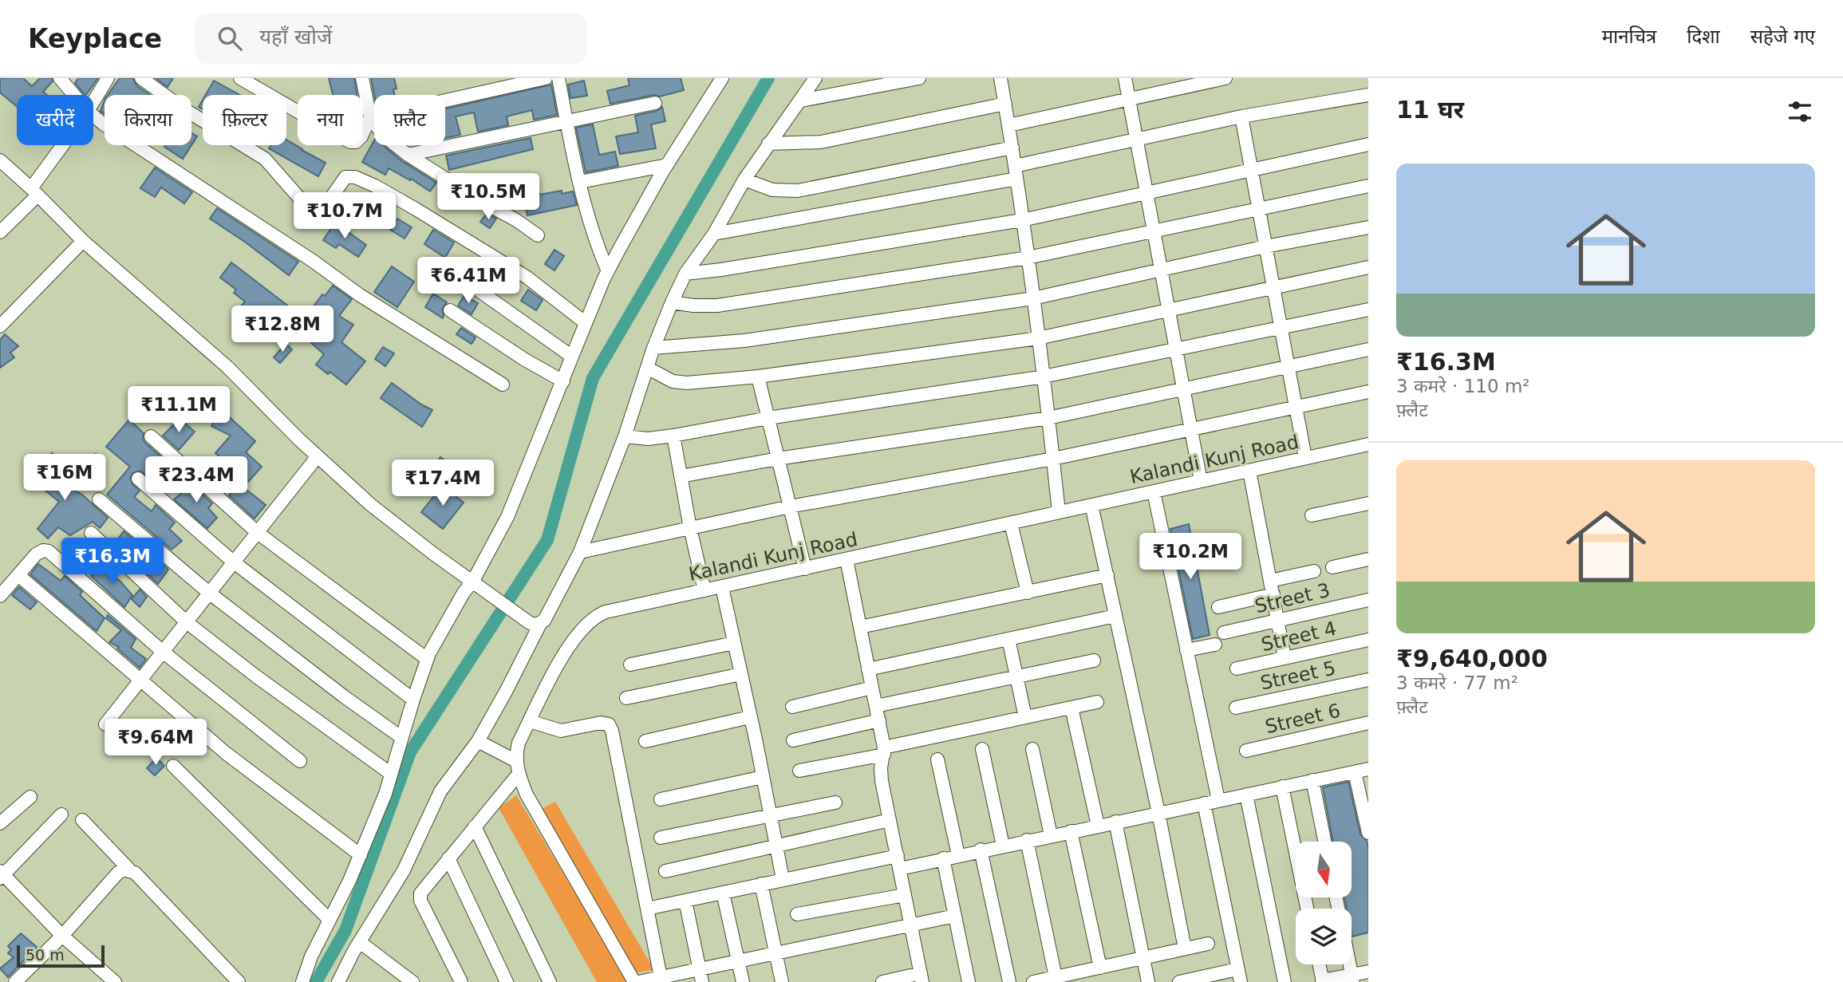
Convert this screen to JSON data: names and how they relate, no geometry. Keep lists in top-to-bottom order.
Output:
{
  "streets": {
    "street": [
      "Kalandi Kunj Road",
      "Street 3",
      "Street 4",
      "Street 5",
      "Street 6"
    ]
  },
  "scale_bar": "50 m",
  "north": "bottom",
  "page": {
    "header": "Keyplace",
    "search": "यहाँ खोजें",
    "nav": ["मानचित्र", "दिशा", "सहेजे गए"],
    "heading": "11 घर",
    "chip": [
      "खरीदें",
      "किराया",
      "फ़िल्टर",
      "नया",
      "फ़्लैट"
    ],
    "list": [
      {
        "name": "₹16.3M",
        "note": "3 कमरे · 110 m² · फ़्लैट"
      },
      {
        "name": "₹9,640,000",
        "note": "3 कमरे · 77 m² · फ़्लैट"
      }
    ],
    "price": [
      "₹10.5M",
      "₹10.7M",
      "₹6.41M",
      "₹12.8M",
      "₹11.1M",
      "₹16M",
      "₹23.4M",
      "₹17.4M",
      "₹10.2M",
      "₹16.3M",
      "₹9.64M"
    ],
    "scale": "50 m"
  }
}
